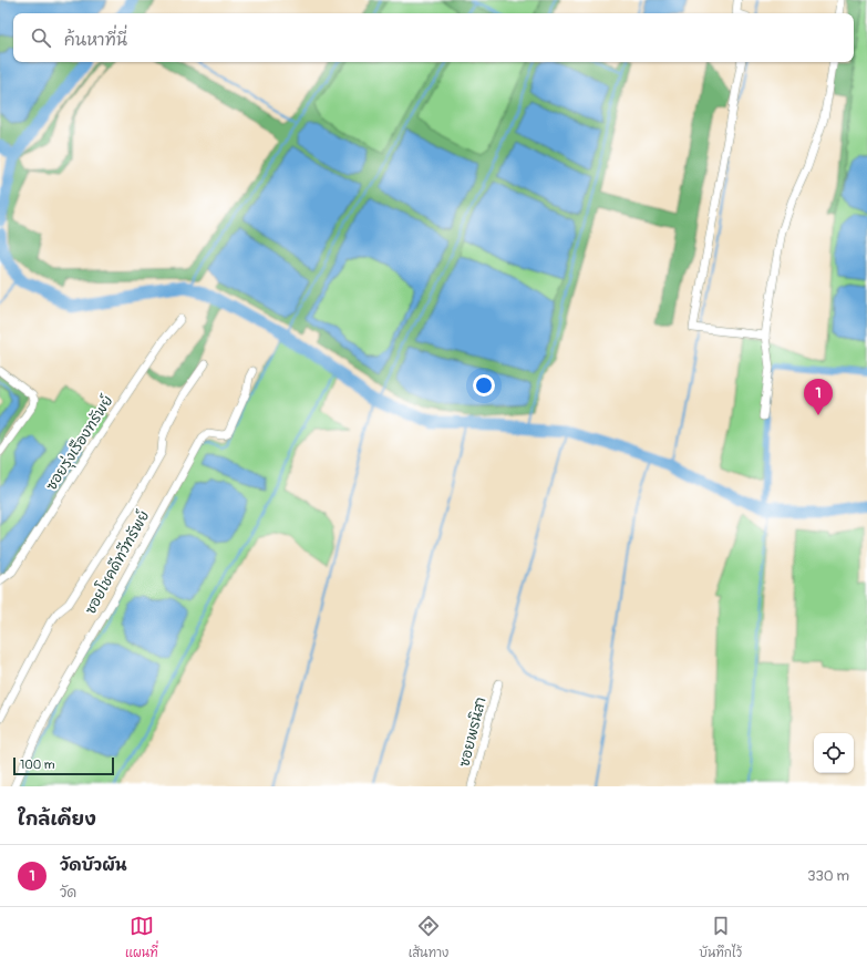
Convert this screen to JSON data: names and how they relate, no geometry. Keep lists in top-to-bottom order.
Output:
{
  "streets": {
    "street": ["ซอยรุ่งเรืองทรัพย์", "ซอยโชคดีทวีทรัพย์", "ซอยพรนิสา"]
  },
  "scale_bar": "100 m",
  "page": {
    "search": "ค้นหาที่นี่",
    "pins": "1",
    "scale": "100 m",
    "heading": "ใกล้เคียง",
    "list": [
      {
        "mark": "1",
        "name": "วัดบัวผัน",
        "note": "วัด",
        "value": "330 m"
      }
    ],
    "nav": ["แผนที่", "เส้นทาง", "บันทึกไว้"]
  }
}
